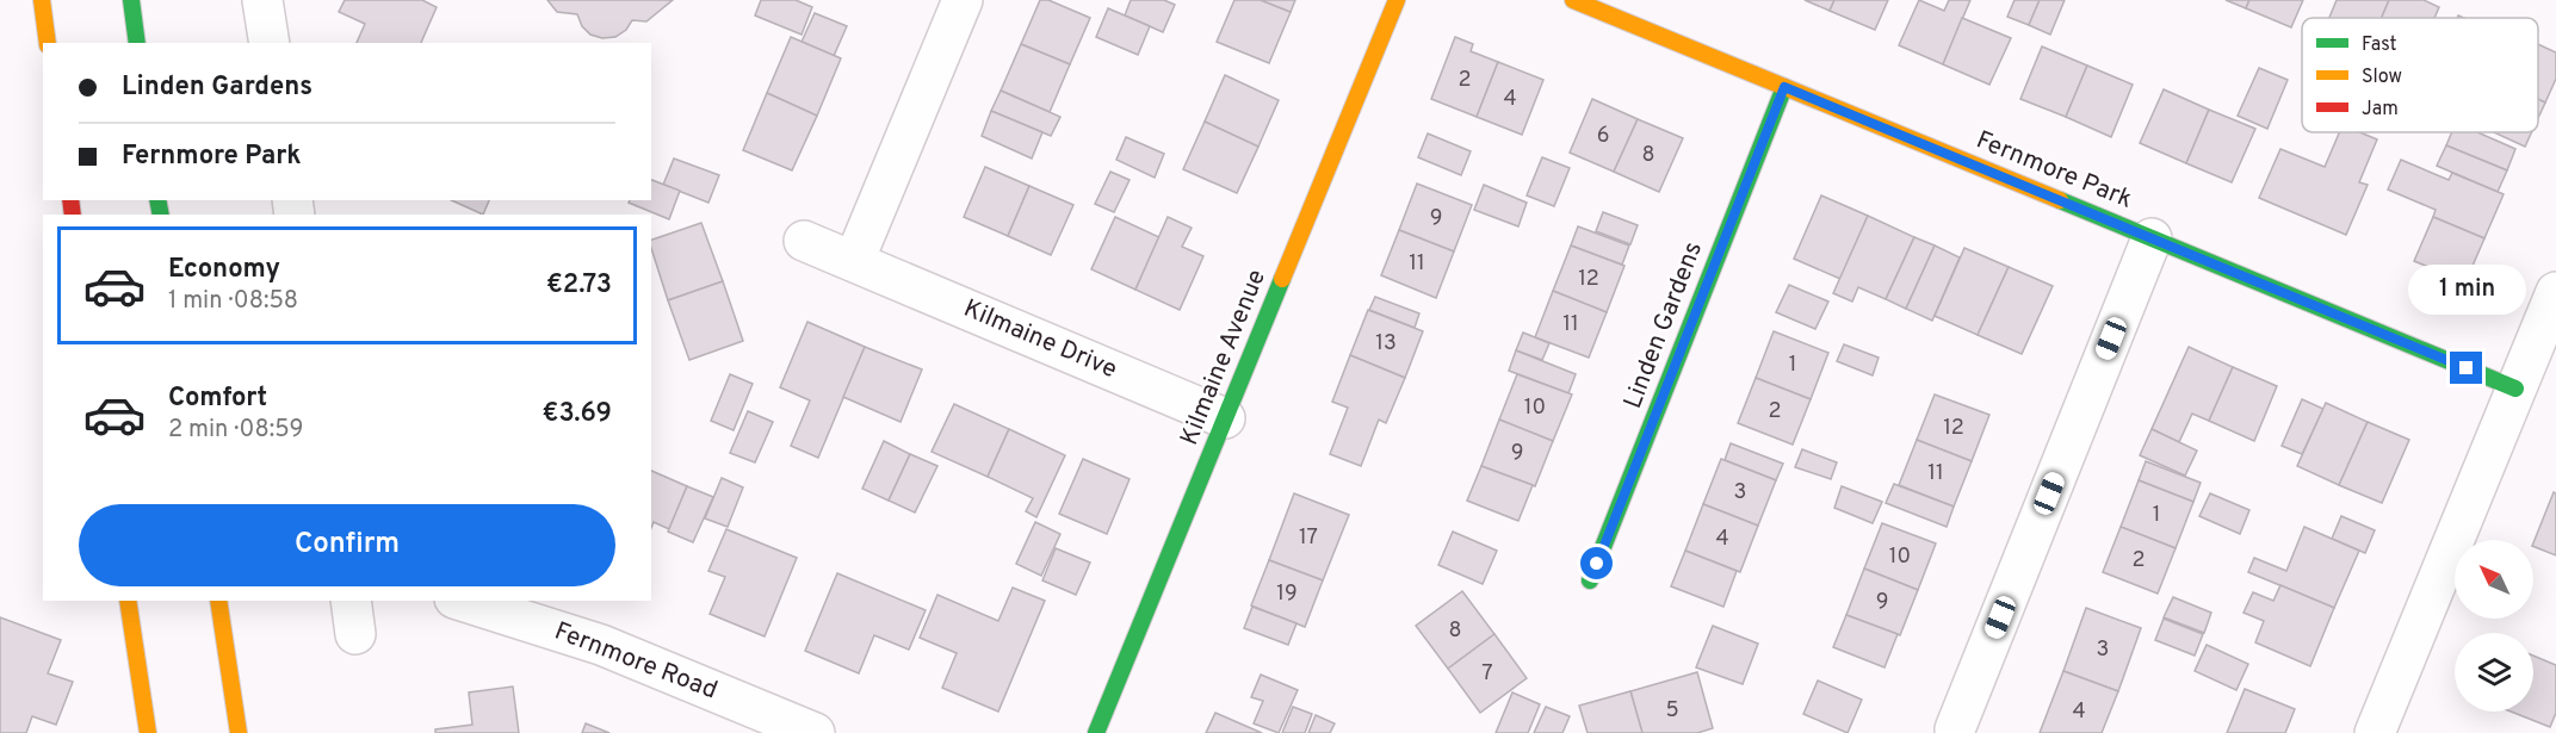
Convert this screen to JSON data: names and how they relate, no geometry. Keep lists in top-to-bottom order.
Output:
{
  "streets": {
    "main road": ["Fernmore Park", "Linden Gardens", "Kilmaine Avenue"],
    "street": ["Kilmaine Drive", "Fernmore Road"]
  },
  "crossings": [
    ["Fernmore Park", "Linden Gardens"],
    ["Kilmaine Drive", "Kilmaine Avenue"]
  ],
  "house_numbers": [
    "2",
    "4",
    "6",
    "8",
    "9",
    "11",
    "12",
    "11",
    "13",
    "1",
    "10",
    "2",
    "12",
    "9",
    "11",
    "3",
    "1",
    "17",
    "4",
    "10",
    "2",
    "19",
    "9",
    "8",
    "3",
    "7",
    "5",
    "4"
  ],
  "legend": ["Fast", "Slow", "Jam"],
  "north": "top left",
  "page": {
    "banner": ["Linden Gardens", "Fernmore Park"],
    "list": [
      {
        "name": "Economy",
        "note": "1 min · 08:58",
        "value": "€2.73"
      },
      {
        "name": "Comfort",
        "note": "2 min · 08:59",
        "value": "€3.69"
      }
    ],
    "bubble": "1 min",
    "buttons": "Confirm"
  }
}
